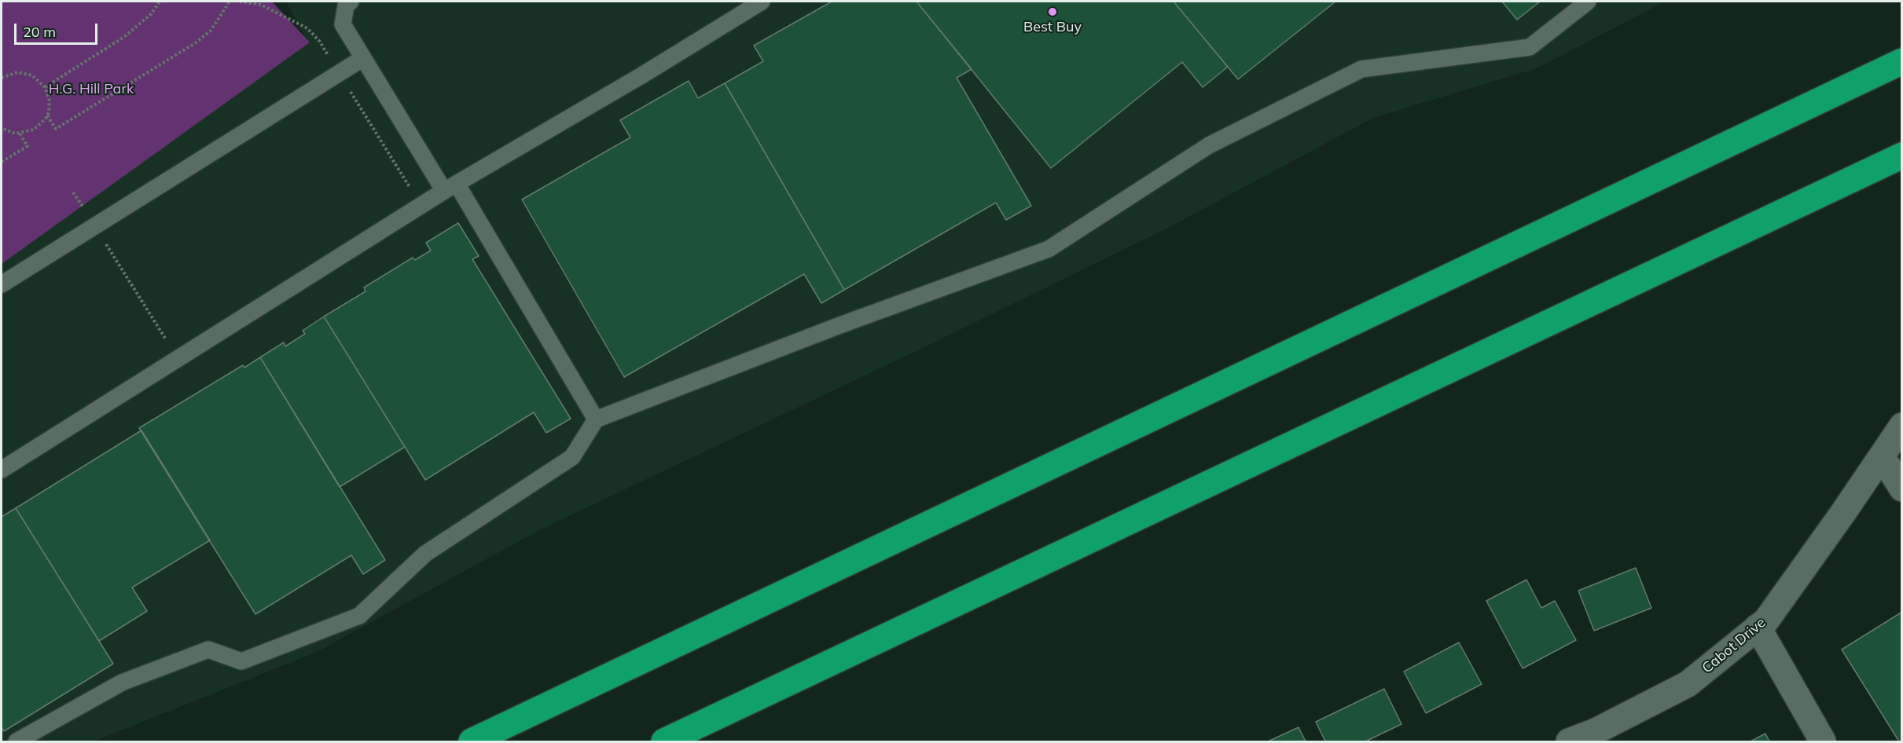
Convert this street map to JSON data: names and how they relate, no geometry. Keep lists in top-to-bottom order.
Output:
{
  "streets": {
    "street": ["Cabot Drive"]
  },
  "parks": ["H.G. Hill Park"],
  "places": ["Best Buy"],
  "scale_bar": "20 m"
}
